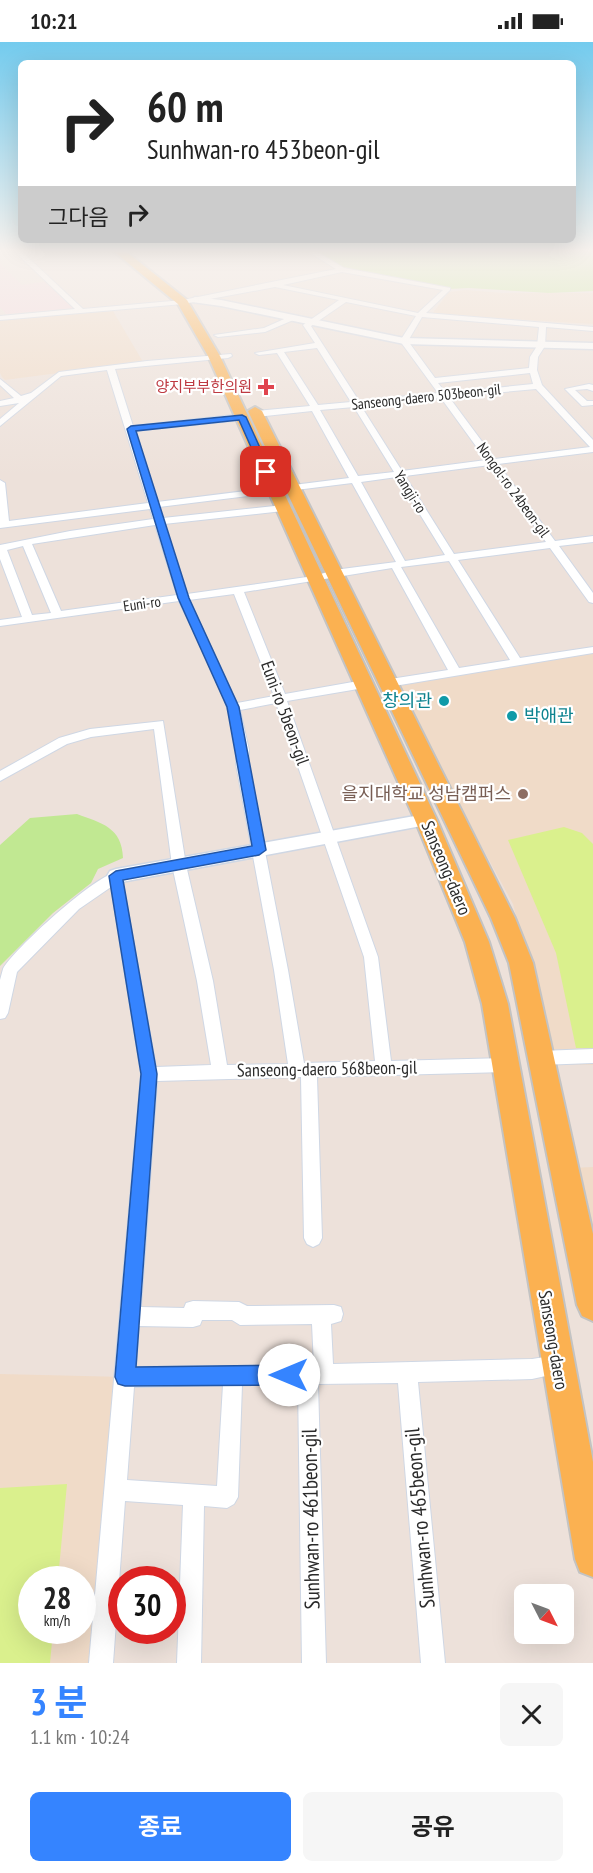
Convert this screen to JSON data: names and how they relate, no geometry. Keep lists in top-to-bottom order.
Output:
{
  "streets": {
    "main road": ["Sanseong-daero"],
    "street": [
      "Sanseong-daero 503beon-gil",
      "Nongol-ro 24beon-gil",
      "Yangji-ro",
      "Euni-ro",
      "Euni-ro 5beon-gil",
      "Sanseong-daero 568beon-gil",
      "Sunhwan-ro 465beon-gil",
      "Sunhwan-ro 461beon-gil"
    ]
  },
  "crossings": [
    ["Sanseong-daero 503beon-gil", "Nongol-ro 24beon-gil"],
    ["Sanseong-daero 503beon-gil", "Yangji-ro"],
    ["Sanseong-daero 503beon-gil", "Sanseong-daero"],
    ["Nongol-ro 24beon-gil", "Euni-ro"],
    ["Yangji-ro", "Euni-ro"],
    ["Euni-ro", "Euni-ro 5beon-gil"],
    ["Euni-ro", "Sanseong-daero"],
    ["Euni-ro 5beon-gil", "Sanseong-daero 568beon-gil"],
    ["Sanseong-daero", "Sanseong-daero 568beon-gil"]
  ],
  "places": {
    "health": ["양지부부한의원"],
    "other": ["창의관", "박애관", "을지대학교 성남캠퍼스"]
  },
  "north": "bottom right",
  "page": {
    "status": "10:21",
    "turn": ["60 m", "Sunhwan-ro 453beon-gil"],
    "then": "그다음",
    "speed": "28 km/h",
    "limit": "30",
    "heading": ["3 분", "1.1 km · 10:24"],
    "buttons": ["종료", "공유"]
  }
}
